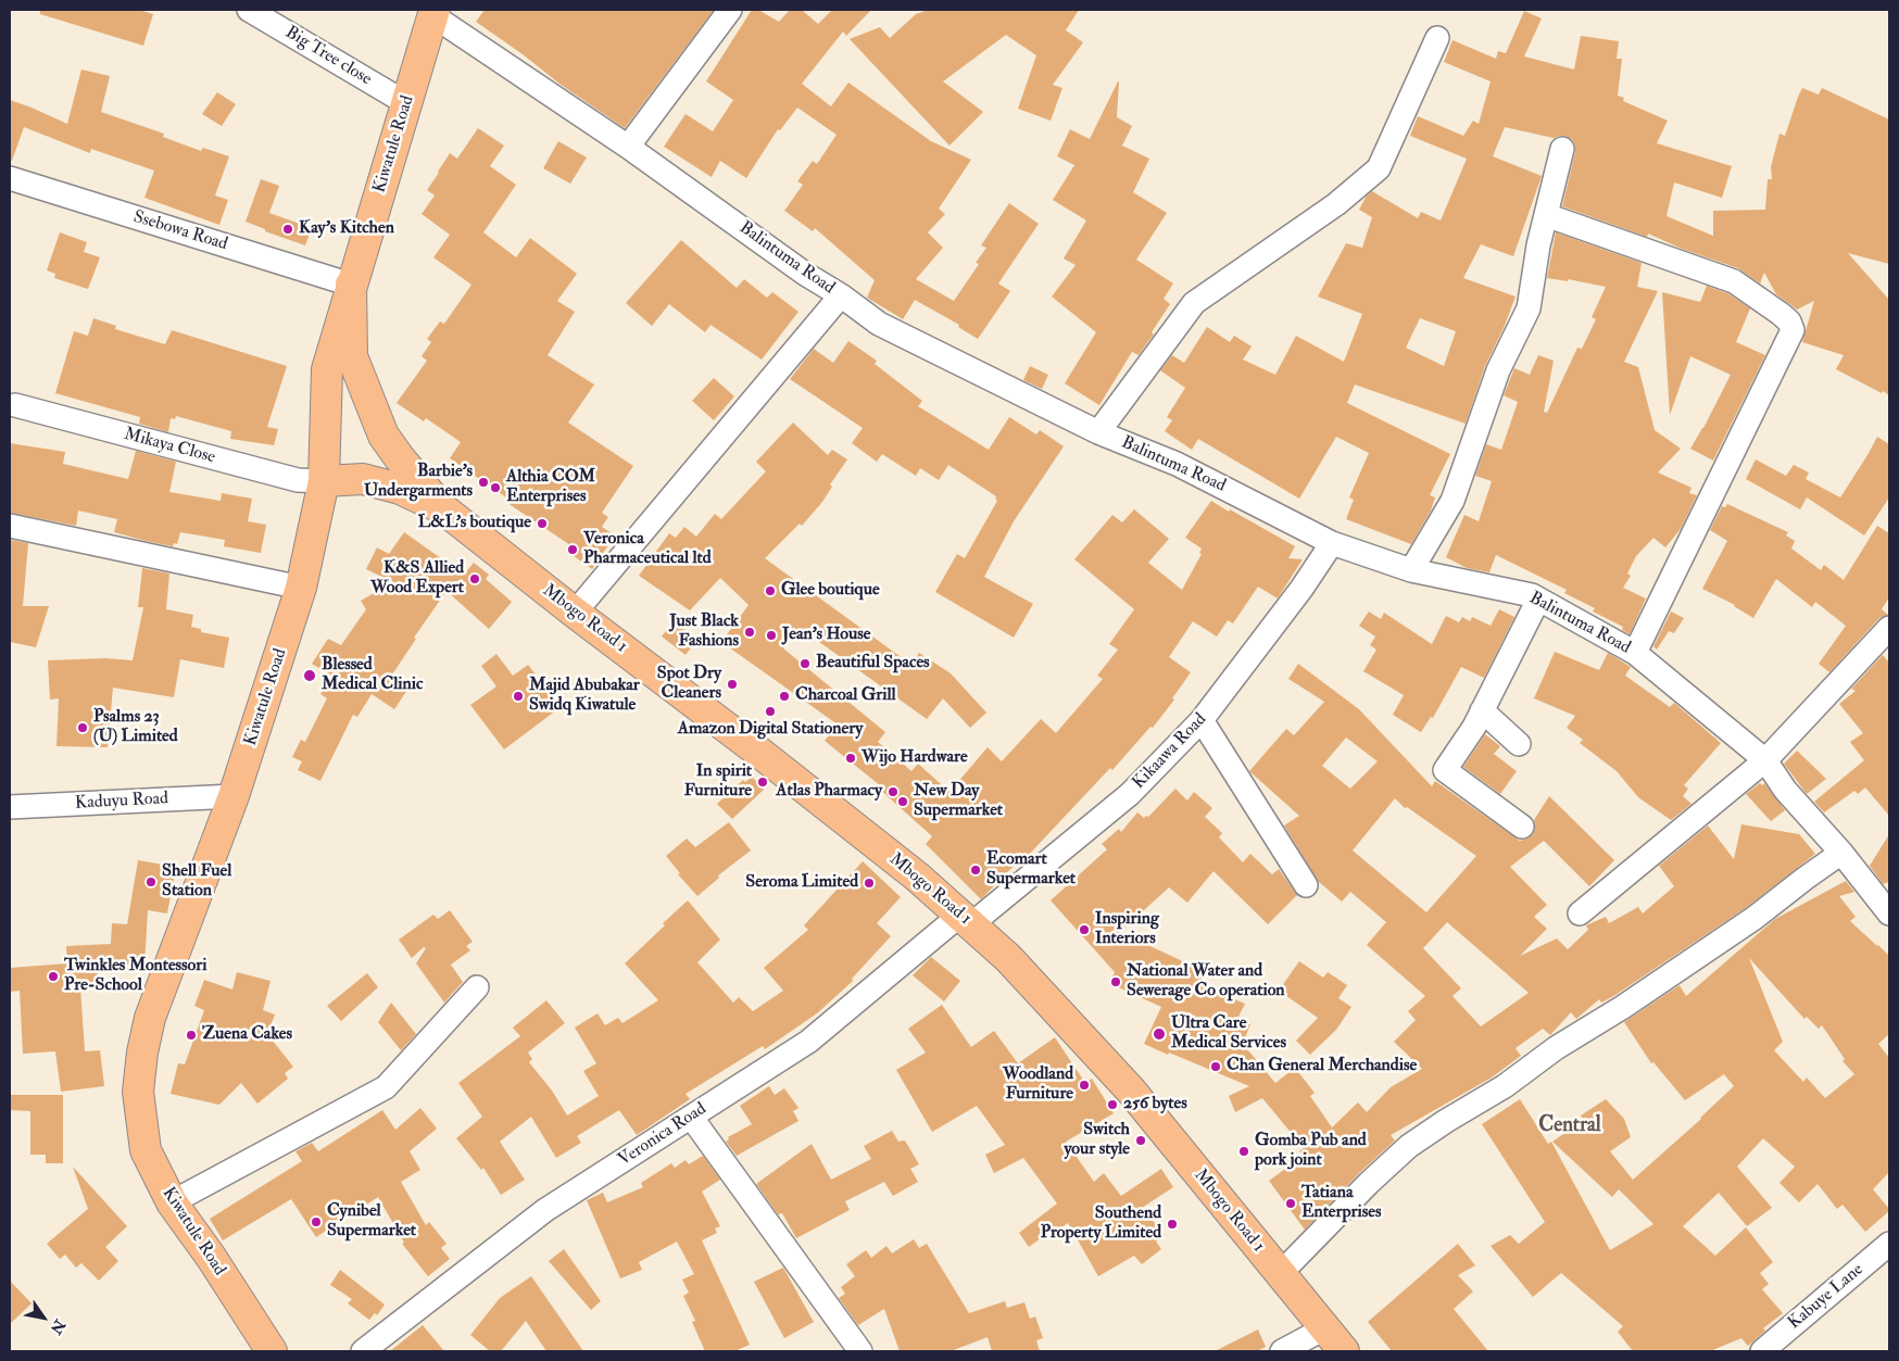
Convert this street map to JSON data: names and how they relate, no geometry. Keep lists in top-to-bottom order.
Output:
{
  "streets": {
    "main road": ["Kiwatule Road", "Mbogo Road 1"],
    "street": [
      "Big Tree close",
      "Ssebowa Road",
      "Balintuma Road",
      "Mikaya Close",
      "Kikaawa Road",
      "Kaduyu Road",
      "Veronica Road",
      "Kabuye Lane"
    ]
  },
  "crossings": [
    ["Big Tree close", "Kiwatule Road"],
    ["Kiwatule Road", "Ssebowa Road"],
    ["Kiwatule Road", "Balintuma Road"],
    ["Kiwatule Road", "Mikaya Close"],
    ["Kiwatule Road", "Mbogo Road 1"],
    ["Kiwatule Road", "Kaduyu Road"],
    ["Ssebowa Road", "Mbogo Road 1"],
    ["Balintuma Road", "Kikaawa Road"],
    ["Mikaya Close", "Mbogo Road 1"],
    ["Mbogo Road 1", "Kikaawa Road"],
    ["Mbogo Road 1", "Veronica Road"],
    ["Kikaawa Road", "Veronica Road"]
  ],
  "districts": ["Central"],
  "places": [
    "Kay's Kitchen",
    "Barbie's Undergarments",
    "Althia COM Enterprises",
    "L&L's boutique",
    "Veronica Pharmaceutical ltd",
    "K&S Allied Wood Expert",
    "Glee boutique",
    "Just Black Fashions",
    "Jean's House",
    "Beautiful Spaces",
    "Blessed Medical Clinic",
    "Spot Dry Cleaners",
    "Majid Abubakar Swidq Kiwatule",
    "Charcoal Grill",
    "Amazon Digital Stationery",
    "Psalms 23 (U) Limited",
    "Wijo Hardware",
    "In spirit Furniture",
    "Atlas Pharmacy",
    "New Day Supermarket",
    "Ecomart Supermarket",
    "Shell Fuel Station",
    "Seroma Limited",
    "Inspiring Interiors",
    "Twinkles Montessori Pre-School",
    "National Water and Sewerage Co operation",
    "Ultra Care Medical Services",
    "Zuena Cakes",
    "Chan General Merchandise",
    "Woodland Furniture",
    "256 bytes",
    "Switch your style",
    "Gomba Pub and pork joint",
    "Tatiana Enterprises",
    "Cynibel Supermarket",
    "Southend Property Limited"
  ],
  "north": "bottom right"
}
